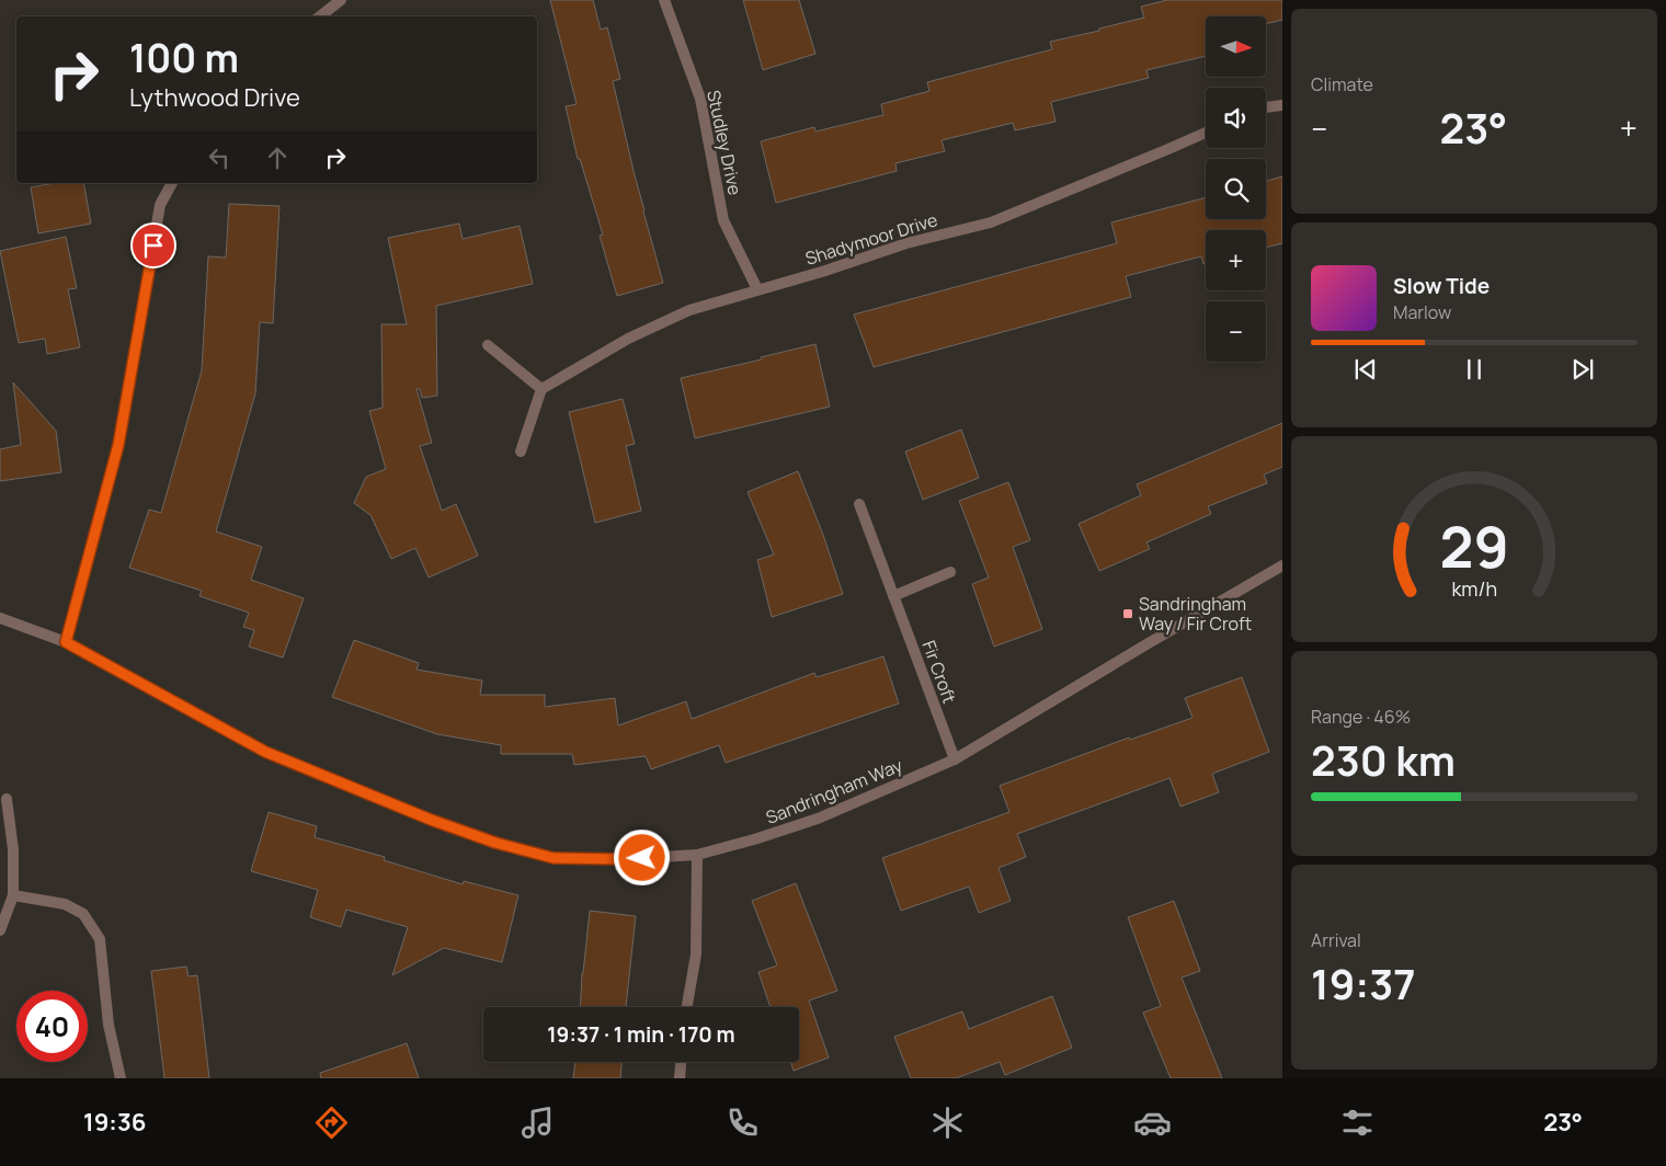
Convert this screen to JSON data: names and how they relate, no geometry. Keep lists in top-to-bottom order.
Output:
{
  "streets": {
    "street": [
      "Studley Drive",
      "Shadymoor Drive",
      "Fir Croft",
      "Sandringham Way"
    ]
  },
  "crossings": [
    ["Studley Drive", "Shadymoor Drive"],
    ["Fir Croft", "Sandringham Way"]
  ],
  "places": {
    "transit": ["Sandringham Way / Fir Croft"]
  },
  "north": "right",
  "page": {
    "tile": [
      "Climate",
      ["Range · 46%", "230 km"],
      ["Arrival", "19:37"]
    ],
    "map_buttons": ["+", "−"],
    "turn": ["100 m", "Lythwood Drive"],
    "heat": ["−", "23°", "+"],
    "song": ["Slow Tide", "Marlow"],
    "limit": "40",
    "trip": "19:37 · 1 min · 170 m",
    "tabs": ["19:36", "23°"],
    "gauge": ["29", "km/h"]
  }
}
